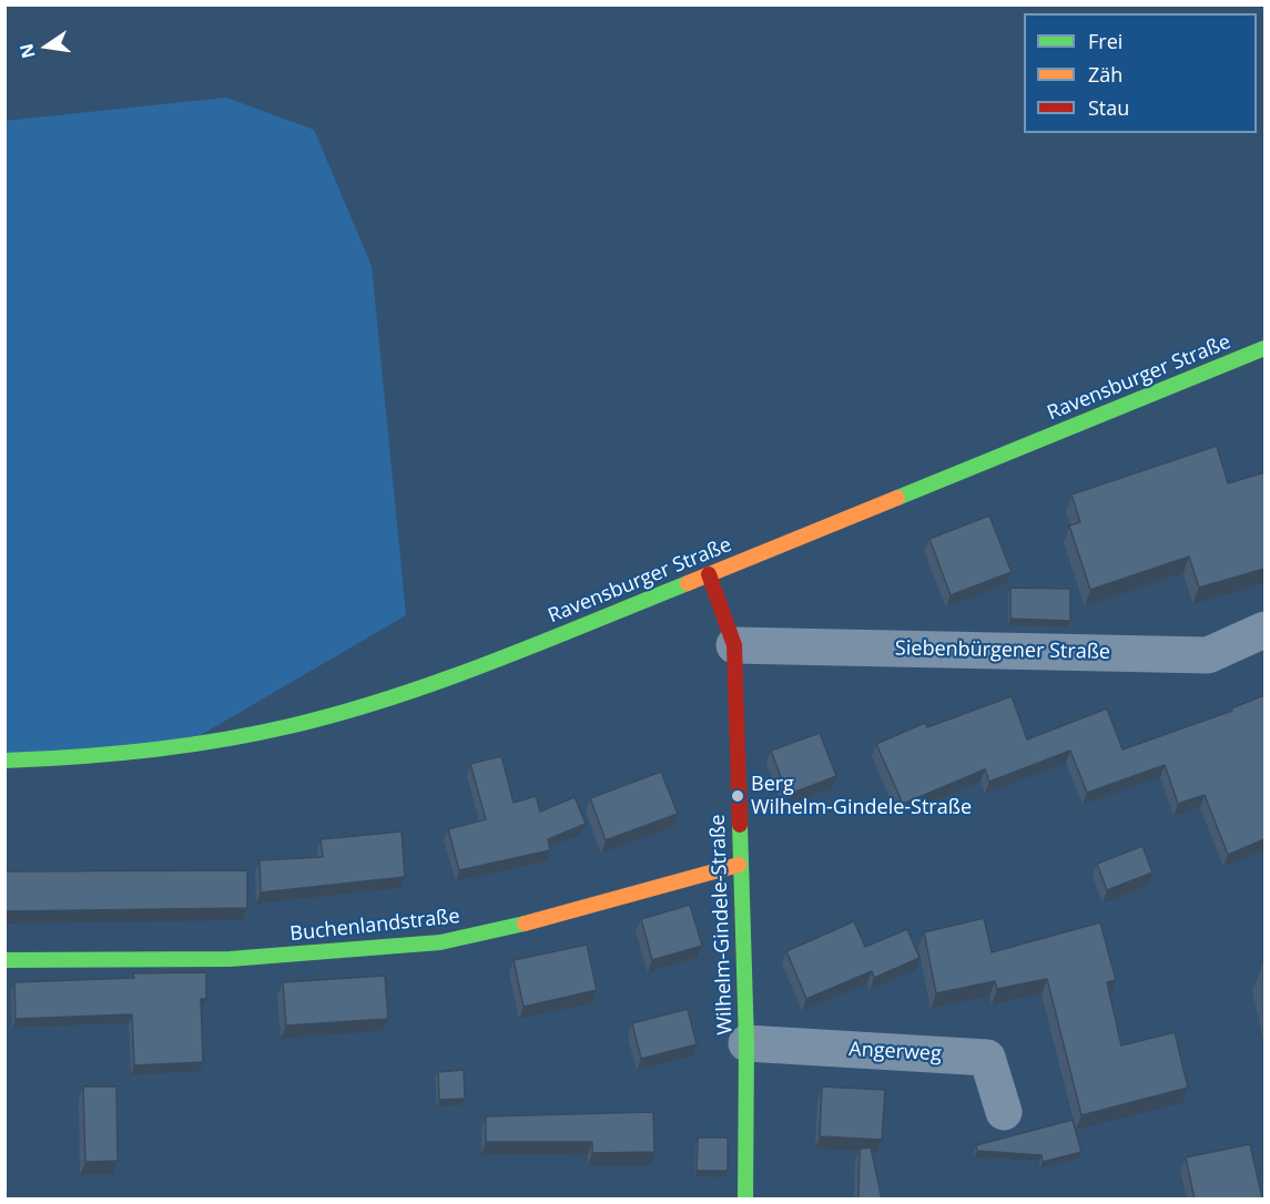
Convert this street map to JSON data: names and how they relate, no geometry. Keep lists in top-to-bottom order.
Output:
{
  "streets": {
    "street": [
      "Ravensburger Straße",
      "Siebenbürgener Straße",
      "Wilhelm-Gindele-Straße",
      "Buchenlandstraße",
      "Angerweg"
    ]
  },
  "crossings": [
    ["Ravensburger Straße", "Wilhelm-Gindele-Straße"],
    ["Siebenbürgener Straße", "Wilhelm-Gindele-Straße"],
    ["Wilhelm-Gindele-Straße", "Buchenlandstraße"],
    ["Wilhelm-Gindele-Straße", "Angerweg"]
  ],
  "places": ["Berg Wilhelm-Gindele-Straße"],
  "legend": ["Frei", "Zäh", "Stau"],
  "north": "left"
}
